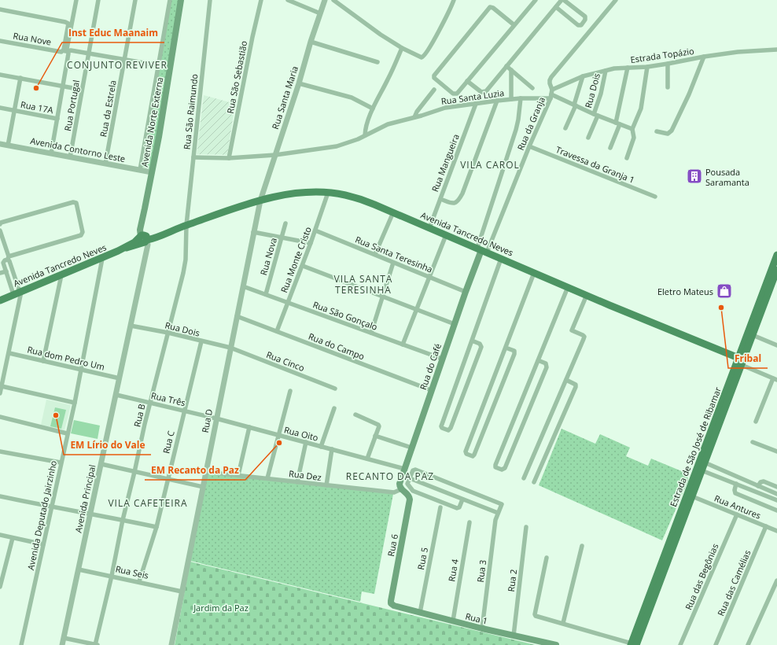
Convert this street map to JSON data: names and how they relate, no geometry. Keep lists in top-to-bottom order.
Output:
{
  "streets": {
    "main road": [
      "Avenida Norte Externa",
      "Avenida Tancredo Neves",
      "Rua do Café",
      "Estrada de São José de Ribamar",
      "Rua 6",
      "Rua 1"
    ],
    "street": [
      "Rua Nove",
      "Estrada Topázio",
      "Rua São Sebastião",
      "Rua Dois",
      "Rua Santa Luzia",
      "Rua Santa Maria",
      "Rua Portugal",
      "Rua 17A",
      "Rua da Estrela",
      "Rua São Raimundo",
      "Rua da Granja",
      "Avenida Contorno Leste",
      "Rua Mangueira",
      "Travessa da Granja 1",
      "Rua Santa Teresinha",
      "Rua Nova",
      "Rua Monte Cristo",
      "Rua São Gonçalo",
      "Rua do Campo",
      "Rua dom Pedro Um",
      "Rua Cinco",
      "Rua Três",
      "Rua B",
      "Rua D",
      "Rua Oito",
      "Rua C",
      "Rua Dez",
      "Avenida Principal",
      "Rua Antures",
      "Avenida Deputado Jairzinho",
      "Rua 5",
      "Rua 4",
      "Rua 3",
      "Rua Seis",
      "Rua das Begônias",
      "Rua 2",
      "Rua das Camélias"
    ]
  },
  "crossings": [
    ["Estrada Topázio", "Rua Dois"],
    ["Estrada Topázio", "Rua da Granja"],
    ["Rua São Sebastião", "Rua Santa Luzia"],
    ["Rua Dois", "Rua Cinco"],
    ["Rua Dois", "Rua B"],
    ["Rua Dois", "Rua D"],
    ["Rua Dois", "Rua C"],
    ["Rua Dois", "Avenida Principal"],
    ["Rua Santa Luzia", "Rua Santa Maria"],
    ["Rua Santa Luzia", "Rua São Raimundo"],
    ["Rua Santa Luzia", "Rua da Granja"],
    ["Rua Santa Luzia", "Rua Mangueira"],
    ["Rua Santa Maria", "Avenida Tancredo Neves"],
    ["Rua Santa Maria", "Rua D"],
    ["Rua Portugal", "Avenida Contorno Leste"],
    ["Rua da Estrela", "Avenida Contorno Leste"],
    ["Rua São Raimundo", "Avenida Tancredo Neves"],
    ["Rua São Raimundo", "Rua B"],
    ["Avenida Norte Externa", "Avenida Contorno Leste"],
    ["Avenida Norte Externa", "Avenida Tancredo Neves"],
    ["Avenida Norte Externa", "Avenida Principal"],
    ["Rua da Granja", "Travessa da Granja 1"],
    ["Rua da Granja", "Avenida Tancredo Neves"],
    ["Rua da Granja", "Rua do Café"],
    ["Rua Mangueira", "Avenida Tancredo Neves"],
    ["Avenida Tancredo Neves", "Rua Monte Cristo"],
    ["Avenida Tancredo Neves", "Rua do Café"],
    ["Avenida Tancredo Neves", "Rua B"],
    ["Avenida Tancredo Neves", "Rua D"],
    ["Avenida Tancredo Neves", "Estrada de São José de Ribamar"],
    ["Avenida Tancredo Neves", "Avenida Principal"],
    ["Avenida Tancredo Neves", "Avenida Deputado Jairzinho"],
    ["Rua Santa Teresinha", "Rua Monte Cristo"],
    ["Rua Santa Teresinha", "Rua do Café"],
    ["Rua Nova", "Rua São Gonçalo"],
    ["Rua Monte Cristo", "Rua São Gonçalo"],
    ["Rua Monte Cristo", "Rua do Campo"],
    ["Rua São Gonçalo", "Rua do Café"],
    ["Rua São Gonçalo", "Rua D"],
    ["Rua do Campo", "Rua do Café"],
    ["Rua do Campo", "Rua D"],
    ["Rua dom Pedro Um", "Avenida Principal"],
    ["Rua dom Pedro Um", "Avenida Deputado Jairzinho"],
    ["Rua Cinco", "Rua D"],
    ["Rua do Café", "Rua Dez"],
    ["Rua do Café", "Rua 6"],
    ["Rua Três", "Rua B"],
    ["Rua Três", "Rua D"],
    ["Rua Três", "Rua C"],
    ["Rua Três", "Avenida Principal"],
    ["Rua B", "Rua Seis"],
    ["Rua D", "Rua Dez"],
    ["Rua D", "Rua Seis"],
    ["Rua C", "Rua Seis"],
    ["Estrada de São José de Ribamar", "Rua Antures"],
    ["Rua Dez", "Rua 6"],
    ["Avenida Principal", "Rua Seis"],
    ["Rua Antures", "Rua das Begônias"],
    ["Rua Antures", "Rua das Camélias"],
    ["Rua 6", "Rua 1"],
    ["Rua 5", "Rua 1"],
    ["Rua 4", "Rua 1"],
    ["Rua 3", "Rua 1"],
    ["Rua 2", "Rua 1"]
  ],
  "districts": [
    "CONJUNTO REVIVER",
    "VILA CAROL",
    "VILA SANTA TERESINHA",
    "RECANTO DA PAZ",
    "VILA CAFETEIRA"
  ],
  "parks": ["Jardim da Paz"],
  "places": {
    "other": [
      "Inst Educ Maanaim",
      "Fribal",
      "EM Lírio do Vale",
      "EM Recanto da Paz"
    ],
    "building": ["Pousada Saramanta"],
    "shop": ["Eletro Mateus"]
  }
}
